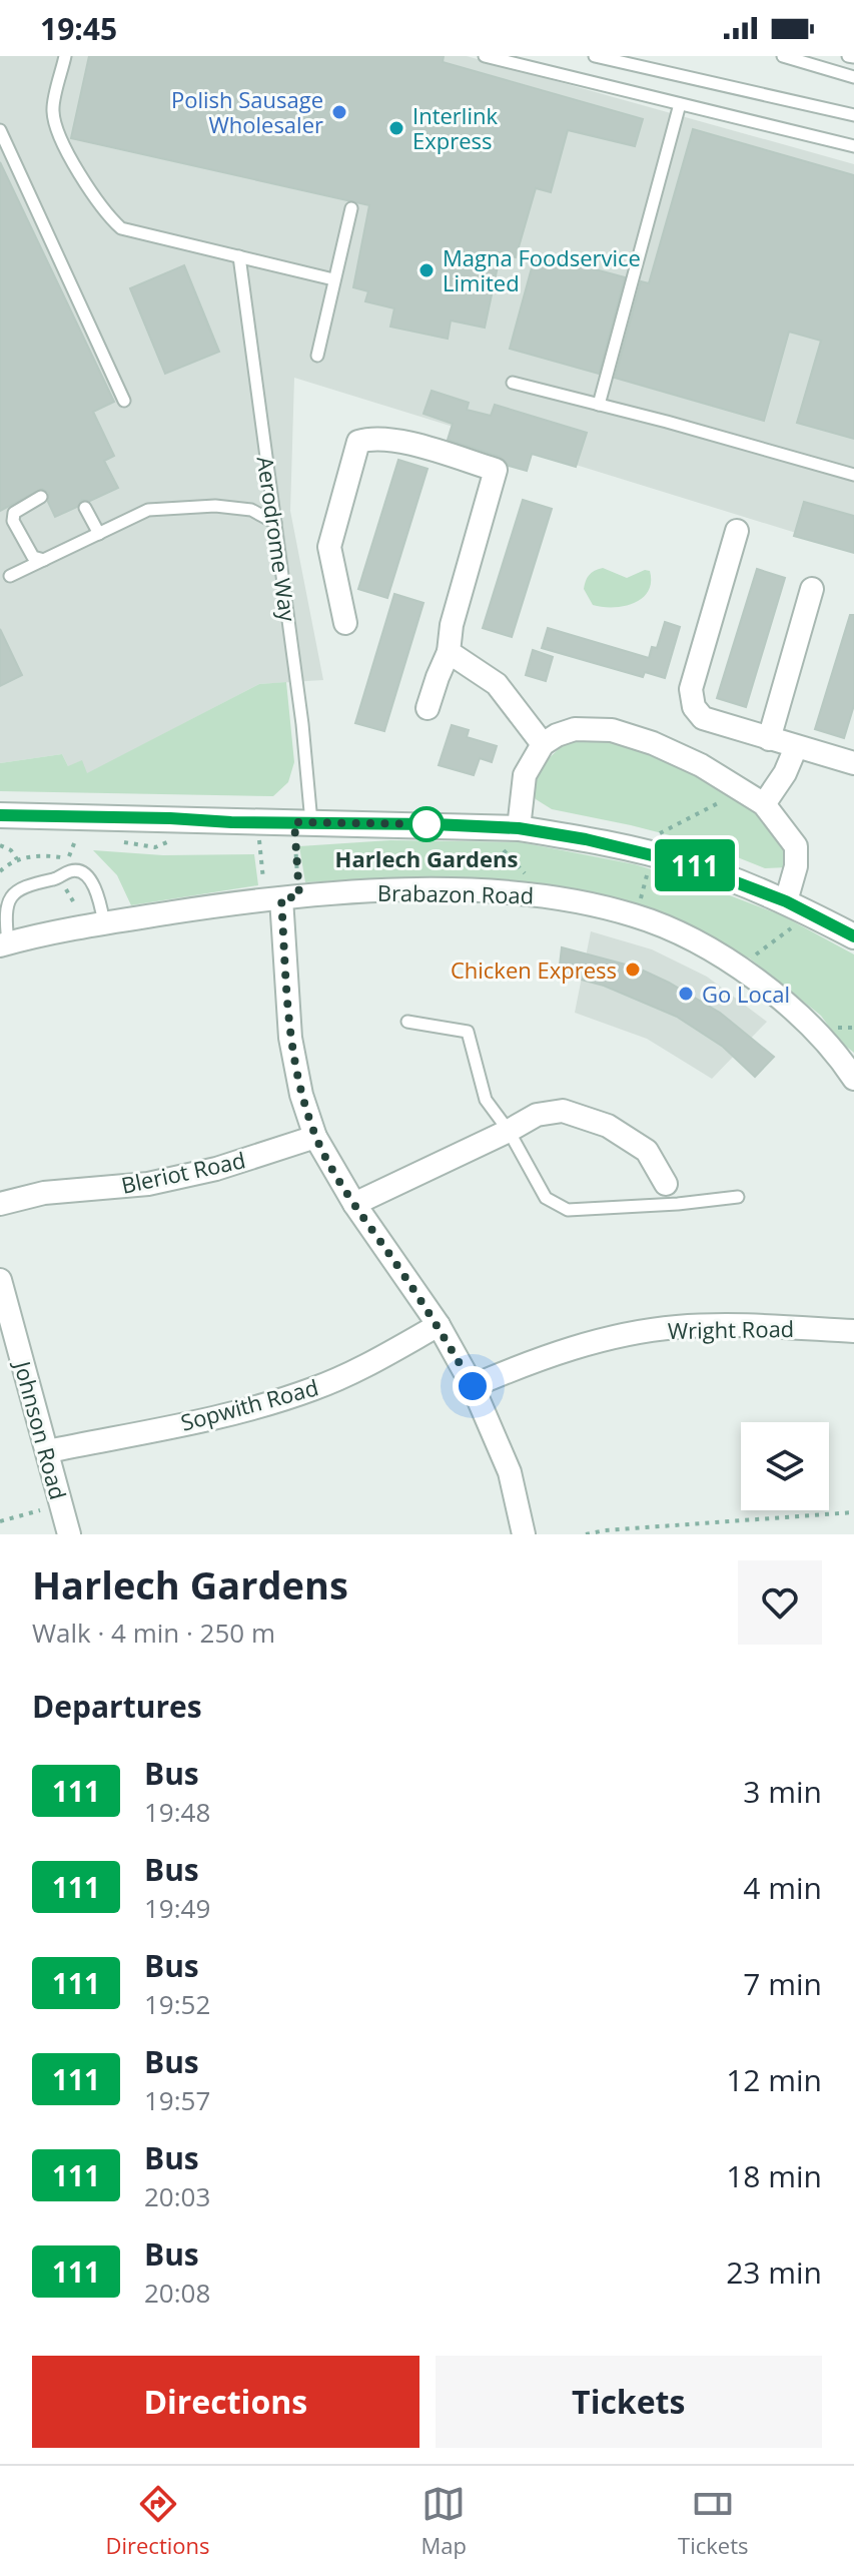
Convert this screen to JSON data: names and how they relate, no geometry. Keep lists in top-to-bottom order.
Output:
{
  "streets": {
    "street": [
      "Brabazon Road",
      "Bleriot Road",
      "Wright Road",
      "Sopwith Road",
      "Johnson Road"
    ],
    "lane": ["Aerodrome Way"]
  },
  "crossings": [
    ["Sopwith Road", "Johnson Road"]
  ],
  "places": [
    "Polish Sausage Wholesaler",
    "Interlink Express",
    "Magna Foodservice Limited",
    "Harlech Gardens",
    "Chicken Express",
    "Go Local"
  ],
  "lines": ["bus line 111"],
  "page": {
    "status": "19:45",
    "on_map": "111",
    "heading": [
      ["Harlech Gardens", "Walk · 4 min · 250 m"],
      "Departures"
    ],
    "list": [
      {
        "mark": "111",
        "name": "Bus",
        "note": "19:48",
        "value": "3 min"
      },
      {
        "mark": "111",
        "name": "Bus",
        "note": "19:49",
        "value": "4 min"
      },
      {
        "mark": "111",
        "name": "Bus",
        "note": "19:52",
        "value": "7 min"
      },
      {
        "mark": "111",
        "name": "Bus",
        "note": "19:57",
        "value": "12 min"
      },
      {
        "mark": "111",
        "name": "Bus",
        "note": "20:03",
        "value": "18 min"
      },
      {
        "mark": "111",
        "name": "Bus",
        "note": "20:08",
        "value": "23 min"
      }
    ],
    "buttons": ["Directions", "Tickets"],
    "tabs": ["Directions", "Map", "Tickets"]
  }
}
